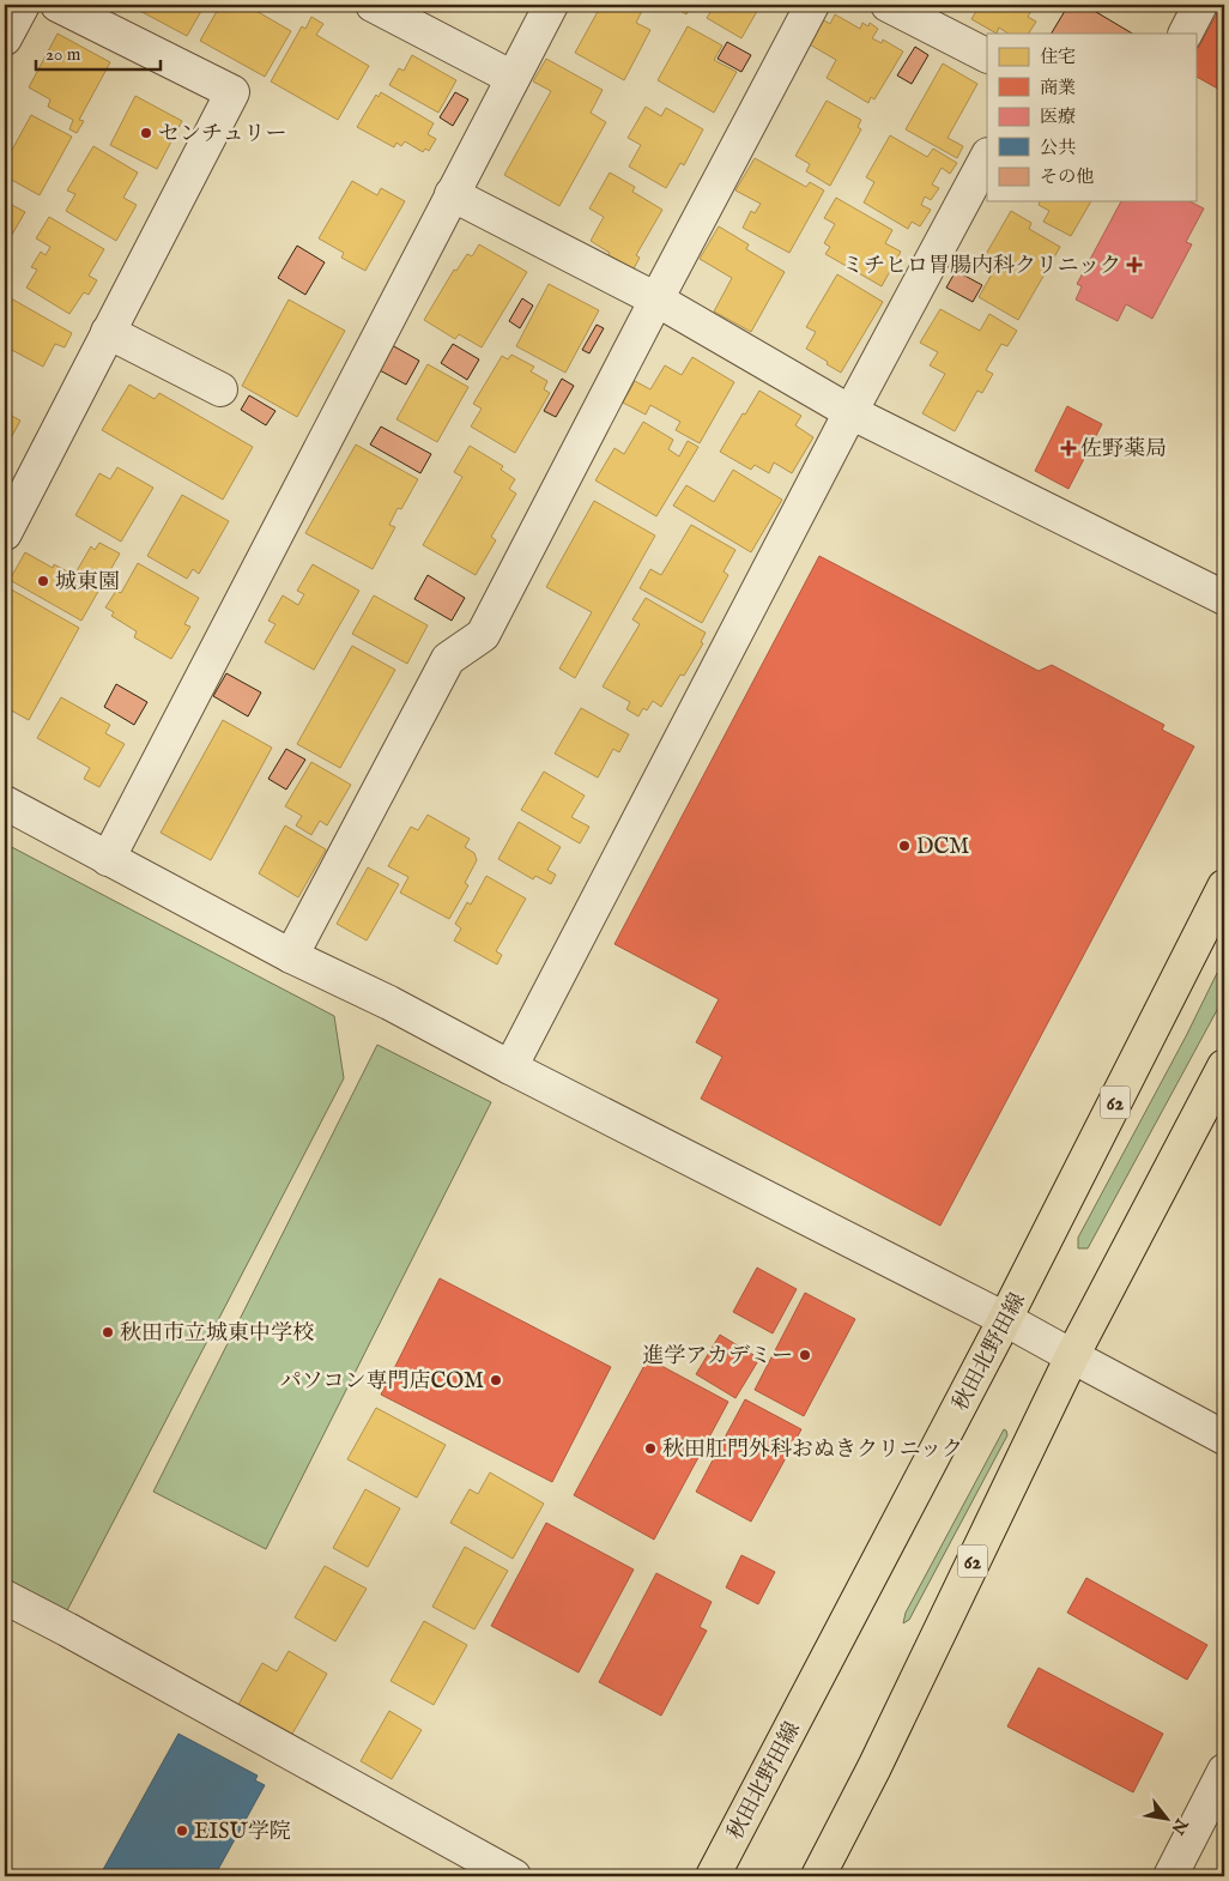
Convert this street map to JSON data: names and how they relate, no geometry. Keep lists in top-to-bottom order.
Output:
{
  "streets": {
    "main road": ["62", "秋田北野田線"]
  },
  "places": {
    "other": [
      "センチュリー",
      "城東園",
      "DCM",
      "秋田市立城東中学校",
      "進学アカデミー",
      "パソコン専門店COM",
      "秋田肛門外科おぬきクリニック",
      "EISU学院"
    ],
    "health": ["ミチヒロ胃腸内科クリニック", "佐野薬局"]
  },
  "legend": [
    "住宅",
    "商業",
    "医療",
    "公共",
    "その他"
  ],
  "scale_bar": "20 m",
  "north": "bottom right"
}
